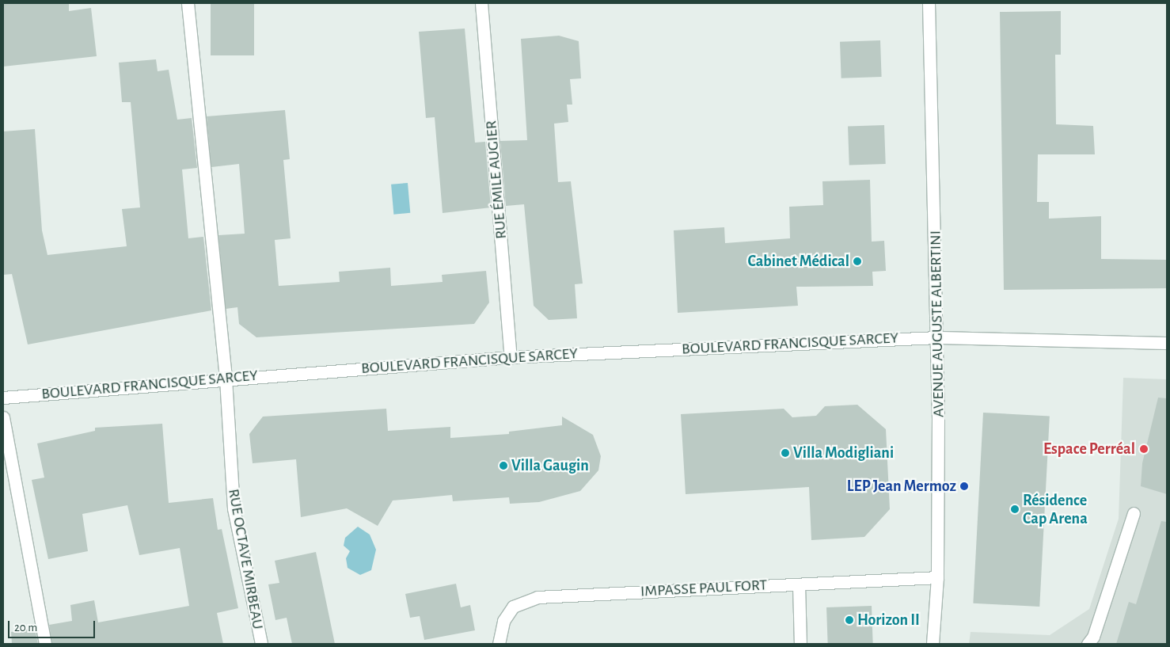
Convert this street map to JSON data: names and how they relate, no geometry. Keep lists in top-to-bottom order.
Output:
{
  "streets": {
    "street": [
      "RUE ÉMILE AUGIER",
      "AVENUE AUGUSTE ALBERTINI",
      "BOULEVARD FRANCISQUE SARCEY",
      "RUE OCTAVE MIRBEAU",
      "IMPASSE PAUL FORT"
    ]
  },
  "crossings": [
    ["RUE ÉMILE AUGIER", "BOULEVARD FRANCISQUE SARCEY"],
    ["AVENUE AUGUSTE ALBERTINI", "BOULEVARD FRANCISQUE SARCEY"],
    ["AVENUE AUGUSTE ALBERTINI", "IMPASSE PAUL FORT"],
    ["BOULEVARD FRANCISQUE SARCEY", "RUE OCTAVE MIRBEAU"]
  ],
  "places": [
    "Cabinet Médical",
    "Espace Perréal",
    "Villa Modigliani",
    "Villa Gaugin",
    "LEP Jean Mermoz",
    "Résidence Cap Arena",
    "Horizon II"
  ],
  "scale_bar": "20 m"
}
